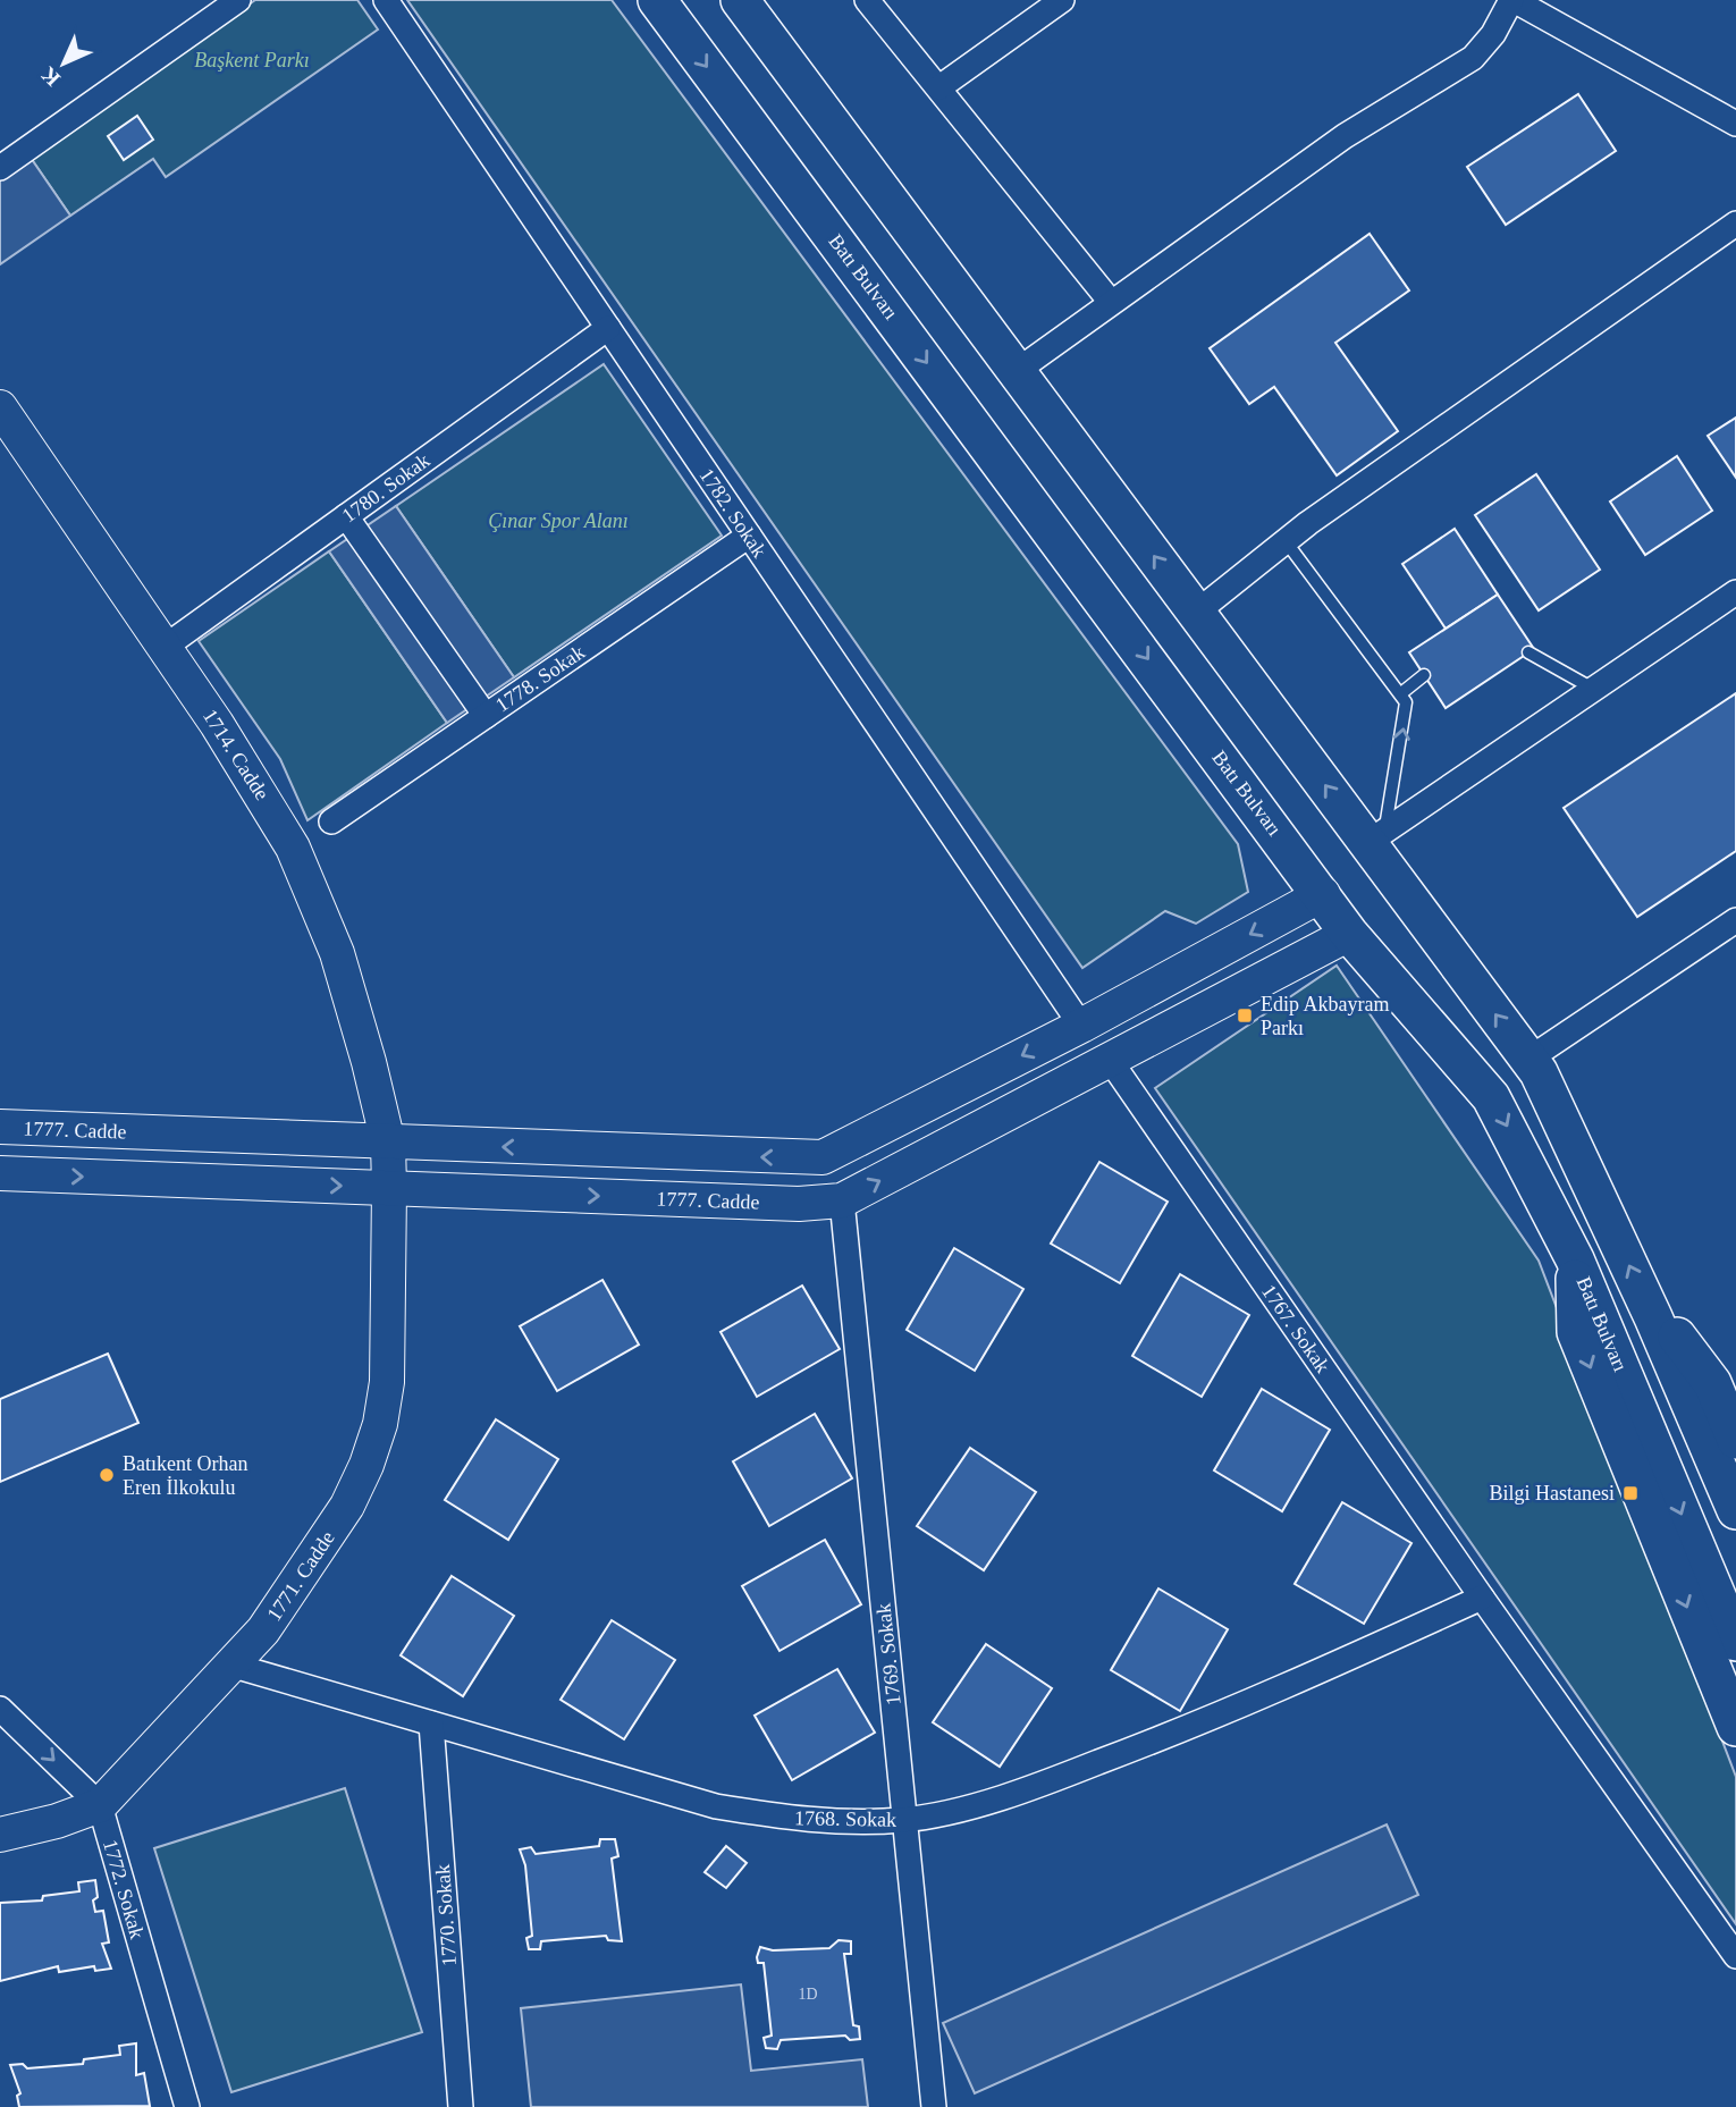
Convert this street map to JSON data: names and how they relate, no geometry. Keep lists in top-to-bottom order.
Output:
{
  "streets": {
    "main road": [
      "Batı Bulvarı",
      "1714. Cadde",
      "1777. Cadde",
      "1771. Cadde"
    ],
    "street": [
      "1780. Sokak",
      "1782. Sokak",
      "1778. Sokak",
      "1767. Sokak",
      "1769. Sokak",
      "1768. Sokak",
      "1772. Sokak",
      "1770. Sokak"
    ]
  },
  "crossings": [
    ["Batı Bulvarı", "1777. Cadde"],
    ["1780. Sokak", "1782. Sokak"],
    ["1780. Sokak", "1714. Cadde"],
    ["1782. Sokak", "1778. Sokak"],
    ["1782. Sokak", "1777. Cadde"],
    ["1714. Cadde", "1777. Cadde"],
    ["1714. Cadde", "1771. Cadde"],
    ["1777. Cadde", "1767. Sokak"],
    ["1777. Cadde", "1771. Cadde"],
    ["1777. Cadde", "1769. Sokak"],
    ["1767. Sokak", "1768. Sokak"],
    ["1771. Cadde", "1768. Sokak"],
    ["1771. Cadde", "1772. Sokak"],
    ["1769. Sokak", "1768. Sokak"],
    ["1768. Sokak", "1770. Sokak"]
  ],
  "parks": ["Başkent Parkı", "Çınar Spor Alanı"],
  "places": {
    "transit": ["Edip Akbayram Parkı", "Bilgi Hastanesi"],
    "other": ["Batıkent Orhan Eren İlkokulu"]
  },
  "house_numbers": ["1D"],
  "north": "bottom left"
}
